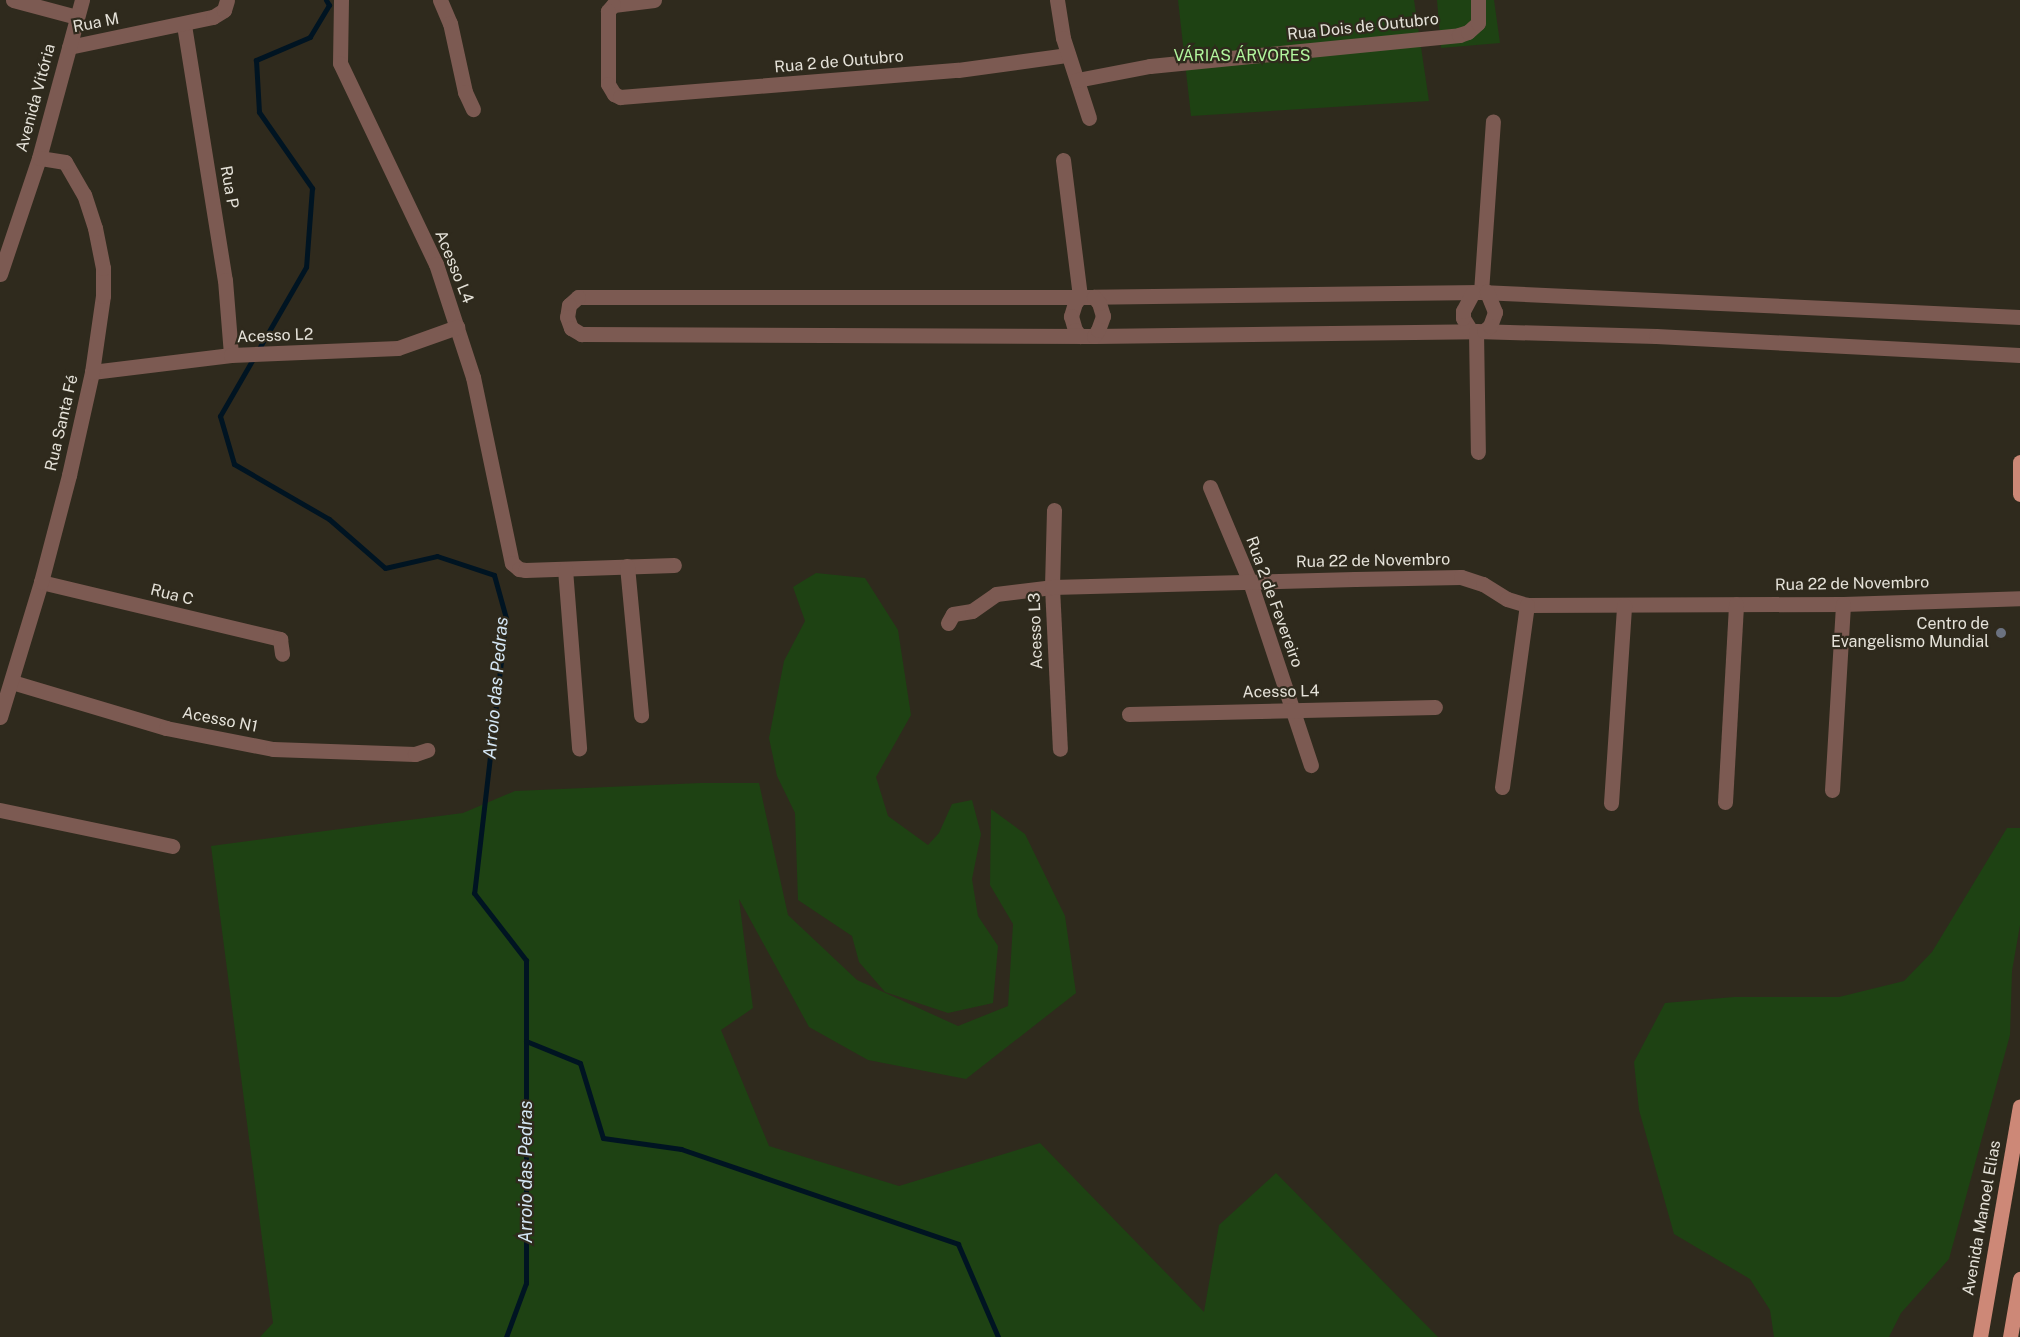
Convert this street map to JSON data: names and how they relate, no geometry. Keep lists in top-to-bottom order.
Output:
{
  "streets": {
    "main road": ["Avenida Manoel Elias"],
    "street": [
      "Rua M",
      "Rua Dois de Outubro",
      "Rua 2 de Outubro",
      "Avenida Vitória",
      "Rua P",
      "Acesso L4",
      "Acesso L2",
      "Rua Santa Fé",
      "Rua 22 de Novembro",
      "Rua C",
      "Rua 2 de Fevereiro",
      "Acesso L3",
      "Acesso N1"
    ]
  },
  "crossings": [
    ["Rua M", "Avenida Vitória"],
    ["Rua M", "Rua P"],
    ["Avenida Vitória", "Rua Santa Fé"],
    ["Rua P", "Acesso L2"],
    ["Acesso L4", "Acesso L2"],
    ["Acesso L4", "Rua 2 de Fevereiro"],
    ["Acesso L2", "Rua Santa Fé"],
    ["Rua Santa Fé", "Rua C"],
    ["Rua Santa Fé", "Acesso N1"],
    ["Rua 22 de Novembro", "Rua 2 de Fevereiro"],
    ["Rua 22 de Novembro", "Acesso L3"]
  ],
  "water": ["Arroio das Pedras"],
  "parks": ["VÁRIAS ÁRVORES"],
  "places": ["Centro de Evangelismo Mundial"]
}
